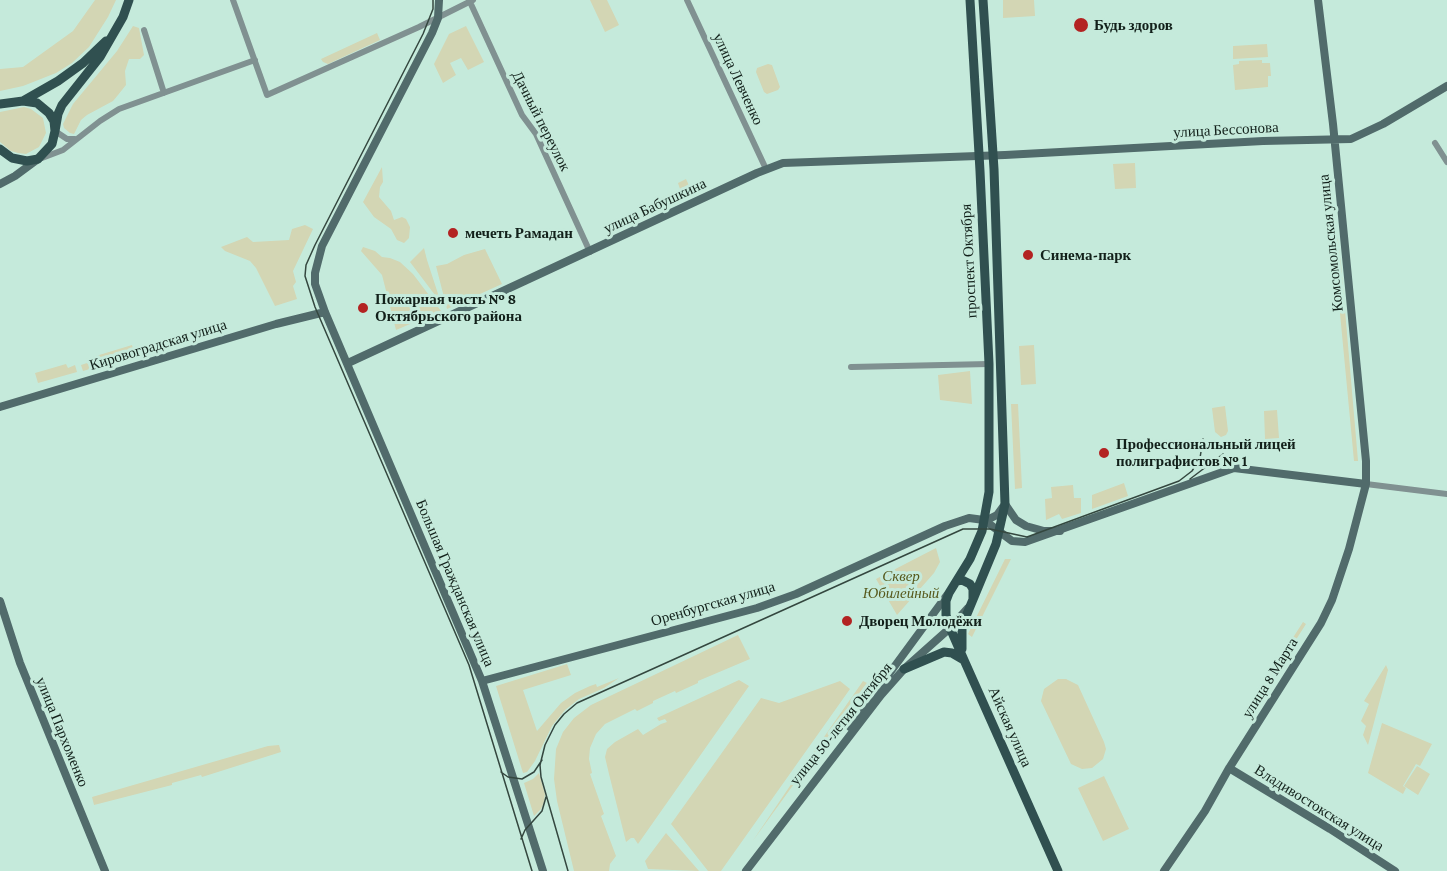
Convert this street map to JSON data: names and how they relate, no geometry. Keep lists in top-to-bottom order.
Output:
{
  "streets": {
    "main road": [
      "улица Бессонова",
      "улица Бабушкина",
      "Комсомольская улица",
      "проспект Октября",
      "Кировоградская улица",
      "Большая Гражданская улица",
      "Оренбургская улица",
      "улица 8 Марта",
      "улица 50-летия Октября",
      "Айская улица",
      "улица Пархоменко",
      "Владивостокская улица"
    ],
    "street": ["улица Левченко", "Дачный переулок"]
  },
  "crossings": [
    ["улица Левченко", "улица Бабушкина"],
    ["Дачный переулок", "улица Бабушкина"],
    ["улица Бессонова", "улица Бабушкина"],
    ["улица Бессонова", "Комсомольская улица"],
    ["улица Бессонова", "проспект Октября"],
    ["улица Бабушкина", "проспект Октября"],
    ["улица Бабушкина", "Большая Гражданская улица"],
    ["Комсомольская улица", "улица 8 Марта"],
    ["проспект Октября", "Оренбургская улица"],
    ["проспект Октября", "улица 50-летия Октября"],
    ["Кировоградская улица", "Большая Гражданская улица"],
    ["Большая Гражданская улица", "Оренбургская улица"],
    ["улица 8 Марта", "Владивостокская улица"],
    ["улица 50-летия Октября", "Айская улица"]
  ],
  "parks": ["Сквер Юбилейный"],
  "places": [
    "Будь здоров",
    "мечеть Рамадан",
    "Синема-парк",
    "Пожарная часть № 8 Октябрьского района",
    "Профессиональный лицей полиграфистов № 1",
    "Дворец Молодёжи"
  ]
}
